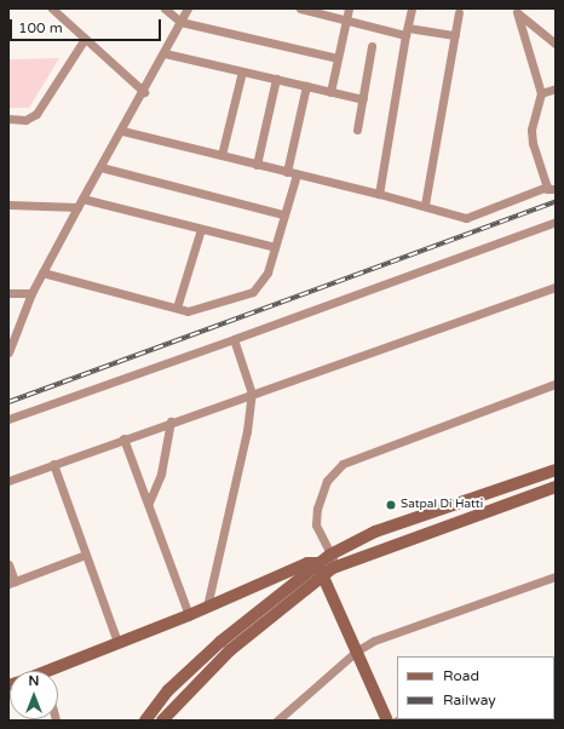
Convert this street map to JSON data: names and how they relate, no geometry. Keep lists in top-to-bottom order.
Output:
{
  "places": ["Satpal Di Hatti"],
  "legend": ["Road", "Railway"],
  "scale_bar": "100 m",
  "north": "top"
}
